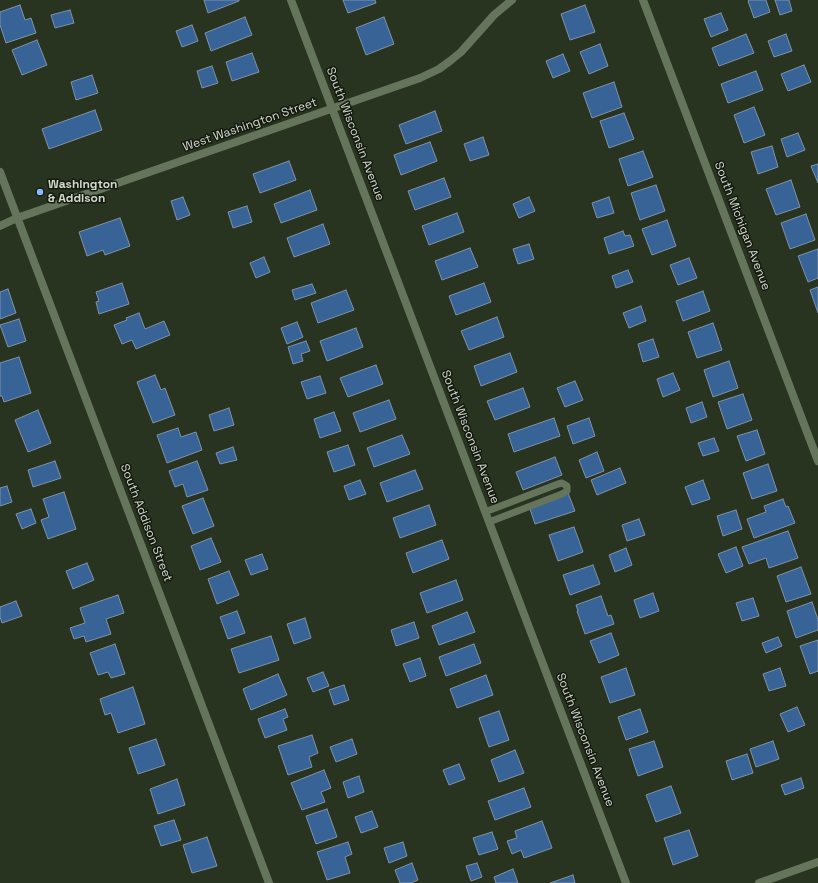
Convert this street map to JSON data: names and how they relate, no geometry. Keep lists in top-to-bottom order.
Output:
{
  "streets": {
    "street": [
      "West Washington Street",
      "South Wisconsin Avenue",
      "South Michigan Avenue",
      "South Addison Street"
    ]
  },
  "crossings": [
    ["West Washington Street", "South Wisconsin Avenue"],
    ["West Washington Street", "South Addison Street"]
  ],
  "places": ["Washington & Addison"]
}
